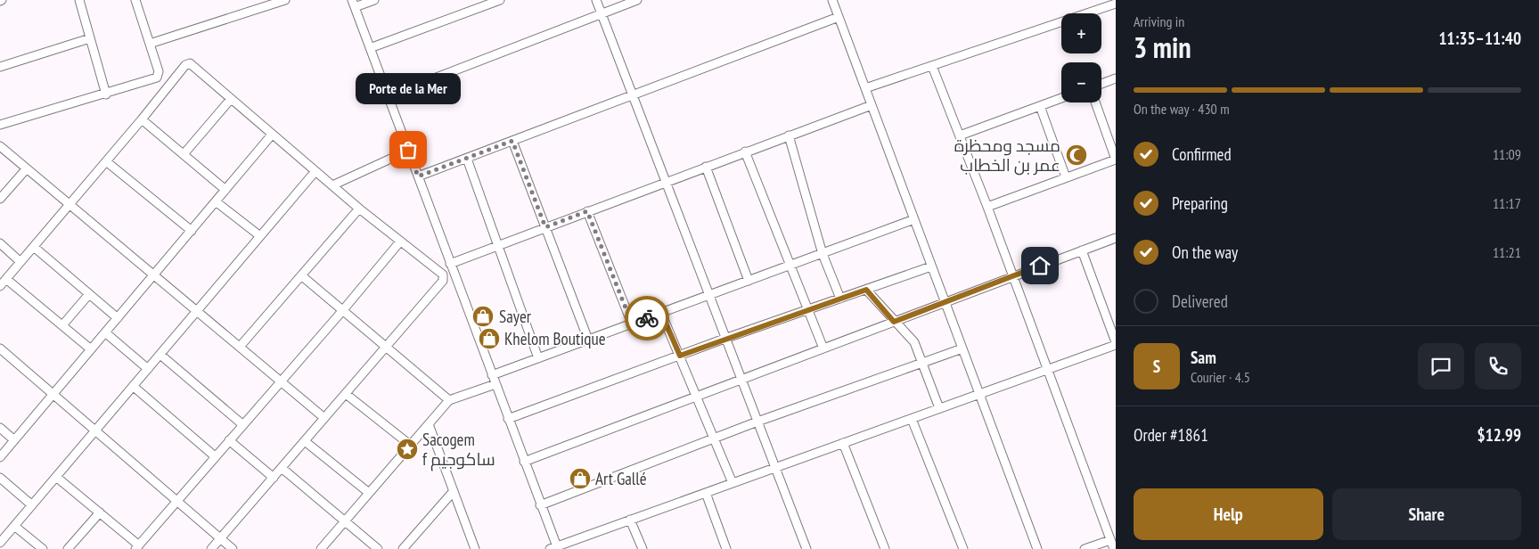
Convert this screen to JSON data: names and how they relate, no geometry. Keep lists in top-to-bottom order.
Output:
{
  "places": {
    "other": ["Porte de la Mer"],
    "mosque": ["مسجد ومحظرة عمر بن الخطاب"],
    "shop": ["Sayer", "Khelom Boutique", "Art Gallé"],
    "place": ["Sacogem f ساكوجيم"]
  },
  "page": {
    "heading": ["3 min", "Arriving in", "11:35–11:40"],
    "panel": [
      "Sam",
      "Courier · 4.5",
      "Order #1861",
      "$12.99"
    ],
    "map_buttons": ["+", "−"],
    "bubble": "Porte de la Mer",
    "bar": "On the way · 430 m",
    "list": [
      ["Confirmed", "11:09"],
      ["Preparing", "11:17"],
      ["On the way", "11:21"],
      "Delivered"
    ],
    "round": "S",
    "buttons": ["Help", "Share"]
  }
}
